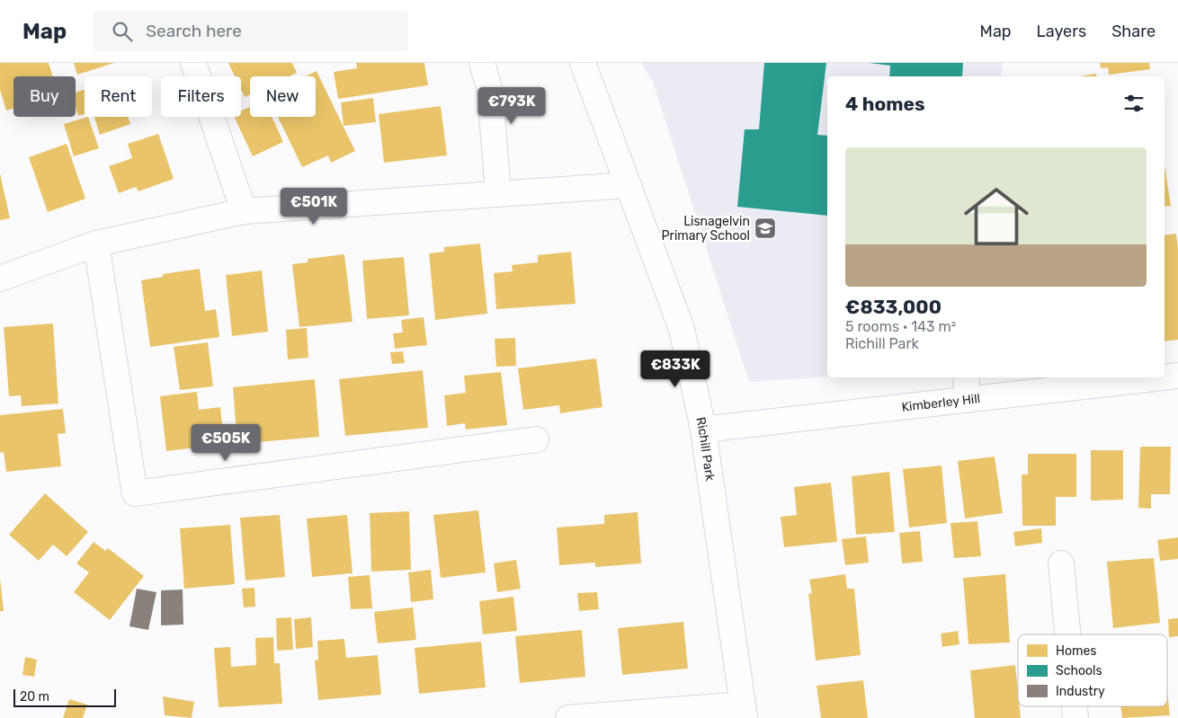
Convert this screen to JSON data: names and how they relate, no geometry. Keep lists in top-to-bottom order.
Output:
{
  "streets": {
    "street": ["Kimberley Hill", "Richill Park"]
  },
  "crossings": [
    ["Kimberley Hill", "Richill Park"]
  ],
  "places": {
    "school or university": ["Lisnagelvin Primary School"]
  },
  "legend": ["Homes", "Schools", "Industry"],
  "scale_bar": "20 m",
  "page": {
    "header": "Map",
    "search": "Search here",
    "nav": ["Map", "Layers", "Share"],
    "chip": [
      "Buy",
      "Rent",
      "Filters",
      "New"
    ],
    "heading": "4 homes",
    "price": [
      "€793K",
      "€501K",
      "€833K",
      "€505K"
    ],
    "list": [
      {
        "name": "€833,000",
        "note": "5 rooms · 143 m² · Richill Park"
      }
    ],
    "scale": "20 m"
  }
}
